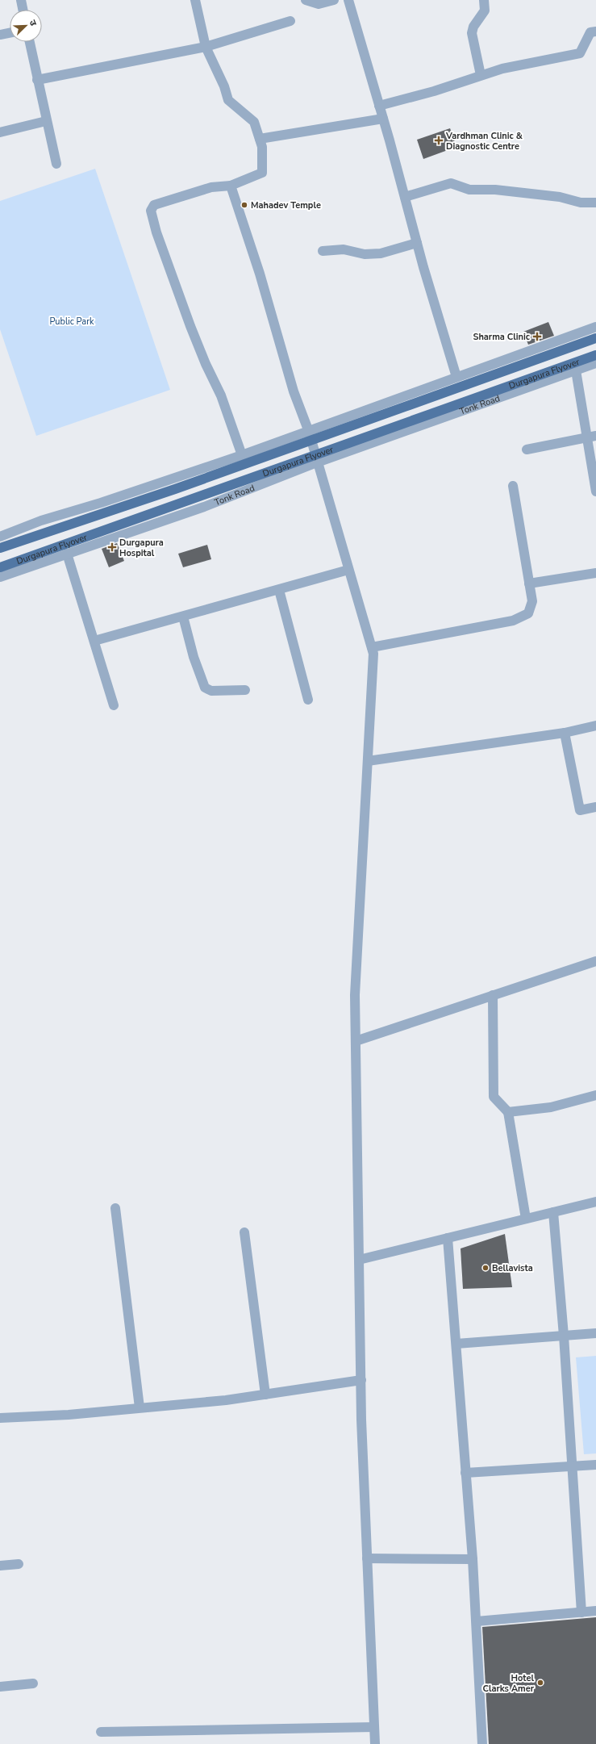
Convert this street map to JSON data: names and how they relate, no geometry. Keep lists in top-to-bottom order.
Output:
{
  "streets": {
    "main road": ["Durgapura Flyover"],
    "street": ["Tonk Road"]
  },
  "parks": ["Public Park"],
  "places": {
    "health": ["Vardhman Clinic & Diagnostic Centre", "Sharma Clinic", "Durgapura Hospital"],
    "other": ["Mahadev Temple", "Bellavista", "Hotel Clarks Amer"]
  },
  "north": "top right"
}
